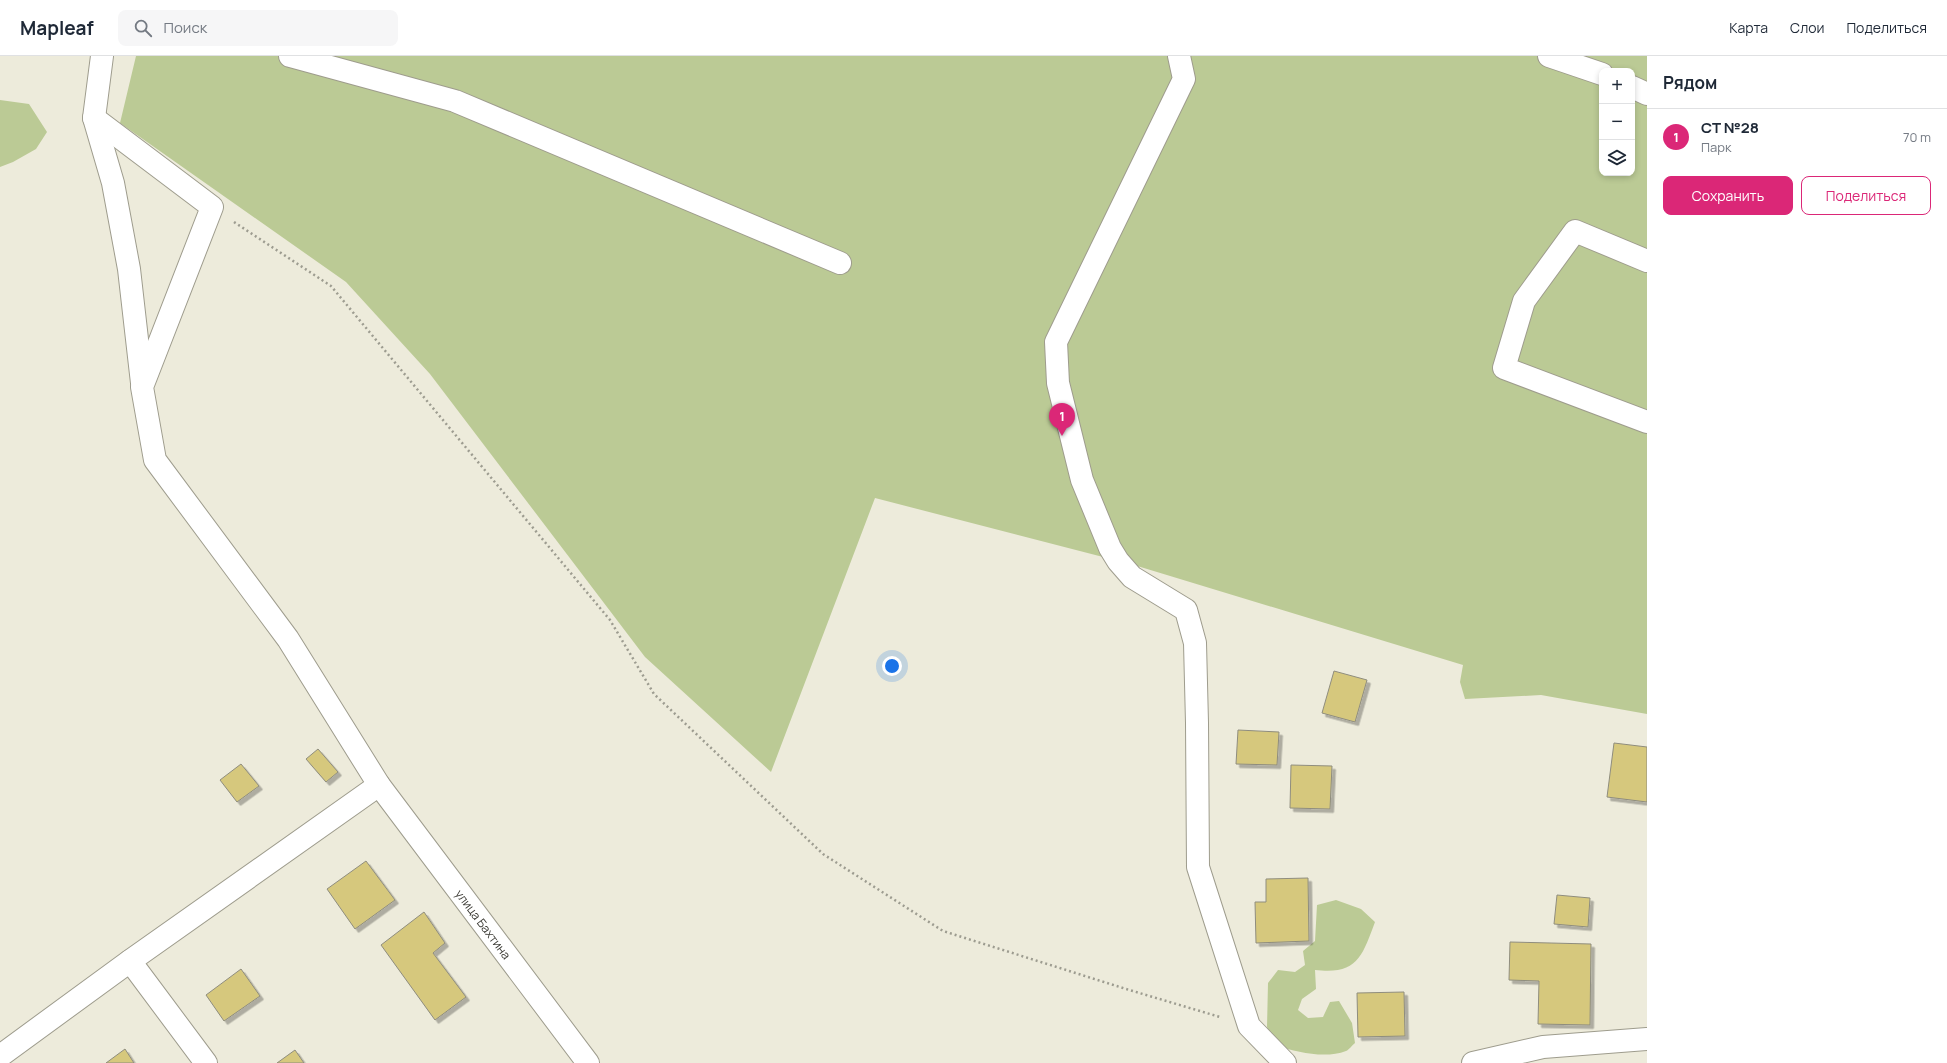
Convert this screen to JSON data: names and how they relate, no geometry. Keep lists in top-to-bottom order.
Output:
{
  "streets": {
    "street": ["улица Бахтина"]
  },
  "page": {
    "header": "Mapleaf",
    "search": "Поиск",
    "nav": ["Карта", "Слои", "Поделиться"],
    "heading": "Рядом",
    "map_buttons": ["+", "−"],
    "list": [
      {
        "mark": "1",
        "name": "СТ №28",
        "note": "Парк",
        "value": "70 m"
      }
    ],
    "buttons": ["Сохранить", "Поделиться"],
    "pins": "1"
  }
}
